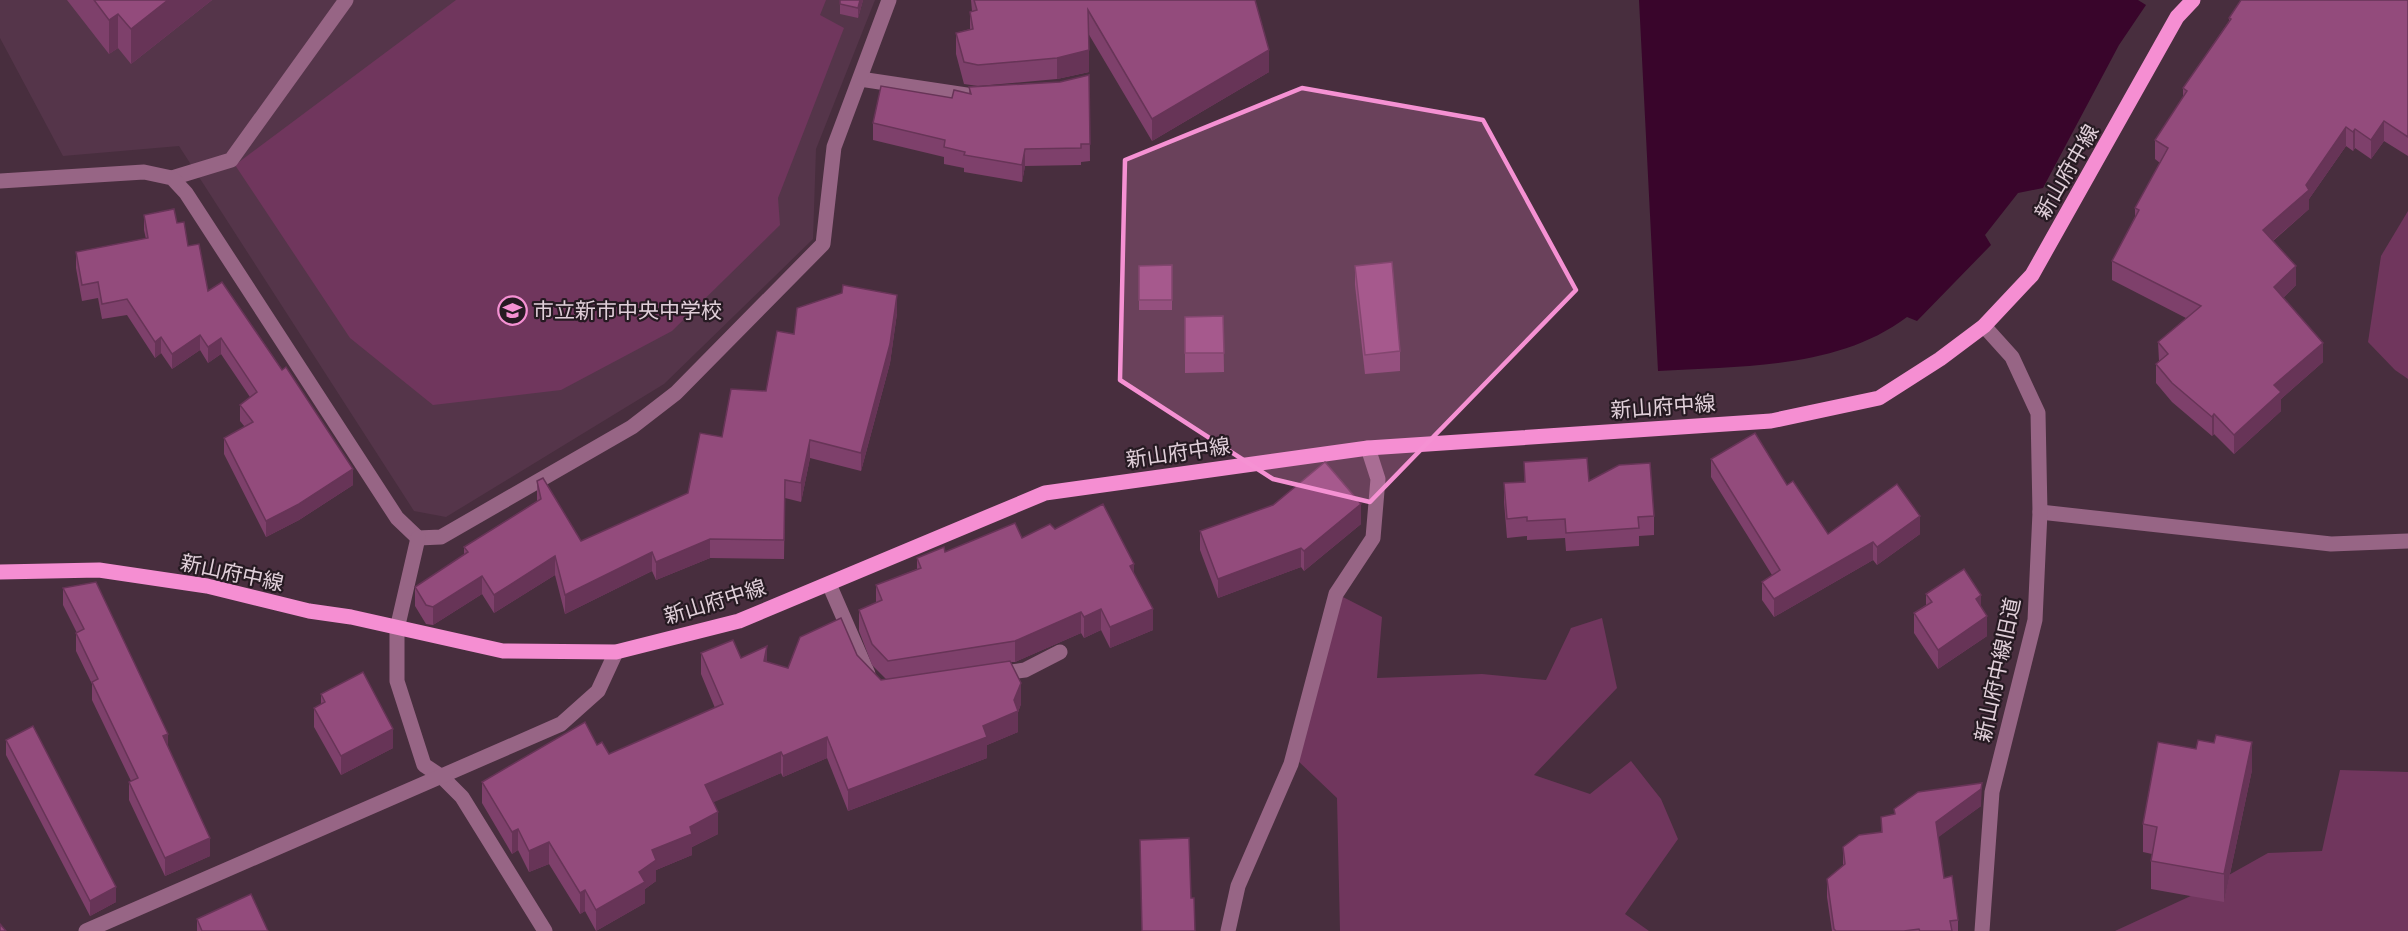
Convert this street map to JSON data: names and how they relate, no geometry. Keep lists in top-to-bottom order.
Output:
{
  "streets": {
    "main road": ["新山府中線"],
    "street": ["新山府中線旧道"]
  },
  "crossings": [
    ["新山府中線", "新山府中線旧道"]
  ],
  "places": {
    "school or university": ["市立新市中央中学校"]
  }
}
